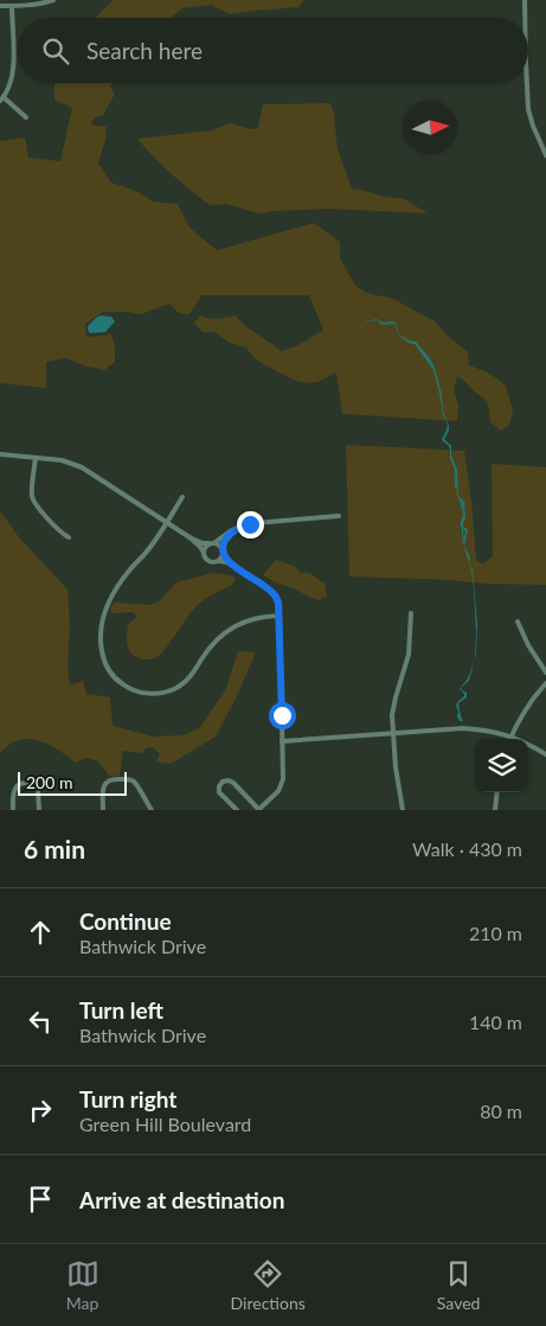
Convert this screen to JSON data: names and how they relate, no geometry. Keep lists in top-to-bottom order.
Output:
{
  "scale_bar": "200 m",
  "north": "right",
  "page": {
    "search": "Search here",
    "scale": "200 m",
    "heading": ["6 min", "Walk · 430 m"],
    "list": [
      ["Continue", "Bathwick Drive", "210 m"],
      ["Turn left", "Bathwick Drive", "140 m"],
      ["Turn right", "Green Hill Boulevard", "80 m"],
      "Arrive at destination"
    ],
    "nav": ["Map", "Directions", "Saved"]
  }
}
